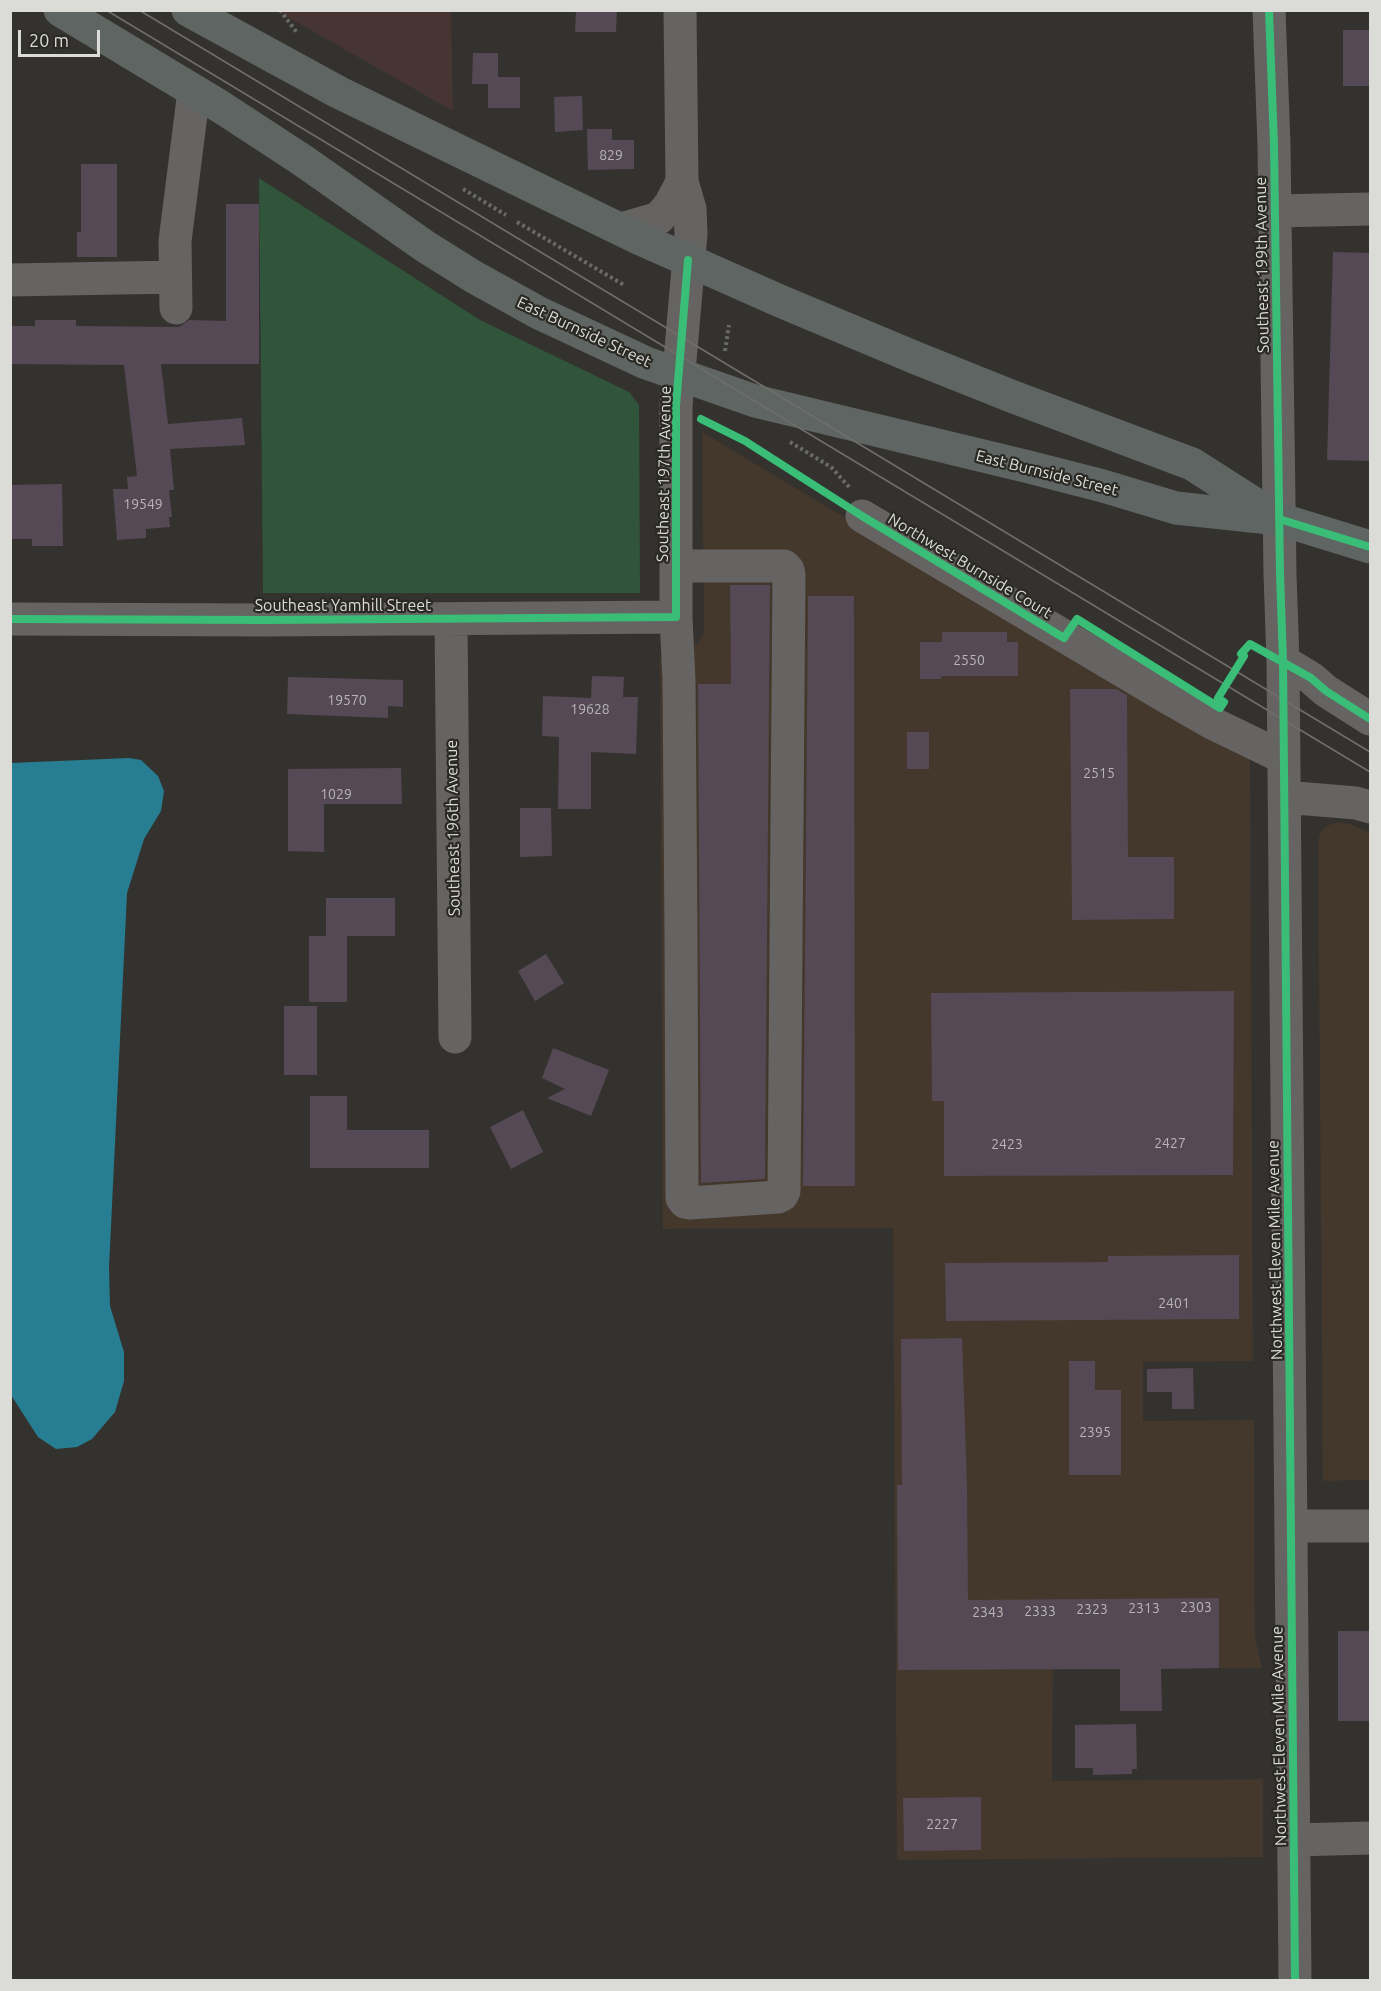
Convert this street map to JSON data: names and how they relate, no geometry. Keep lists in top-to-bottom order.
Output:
{
  "streets": {
    "main road": ["East Burnside Street"],
    "street": [
      "Southeast 199th Avenue",
      "Southeast 197th Avenue",
      "Northwest Burnside Court",
      "Southeast Yamhill Street",
      "Southeast 196th Avenue",
      "Northwest Eleven Mile Avenue"
    ]
  },
  "crossings": [
    ["Southeast 199th Avenue", "East Burnside Street"],
    ["Southeast 199th Avenue", "Northwest Eleven Mile Avenue"],
    ["East Burnside Street", "Southeast 197th Avenue"],
    ["East Burnside Street", "Northwest Eleven Mile Avenue"],
    ["Southeast 197th Avenue", "Southeast Yamhill Street"],
    ["Northwest Burnside Court", "Northwest Eleven Mile Avenue"],
    ["Southeast Yamhill Street", "Southeast 196th Avenue"]
  ],
  "house_numbers": [
    "829",
    "19549",
    "2550",
    "19570",
    "19628",
    "2515",
    "1029",
    "2427",
    "2423",
    "2401",
    "2395",
    "2303",
    "2313",
    "2323",
    "2333",
    "2343",
    "2227"
  ],
  "scale_bar": "20 m"
}
